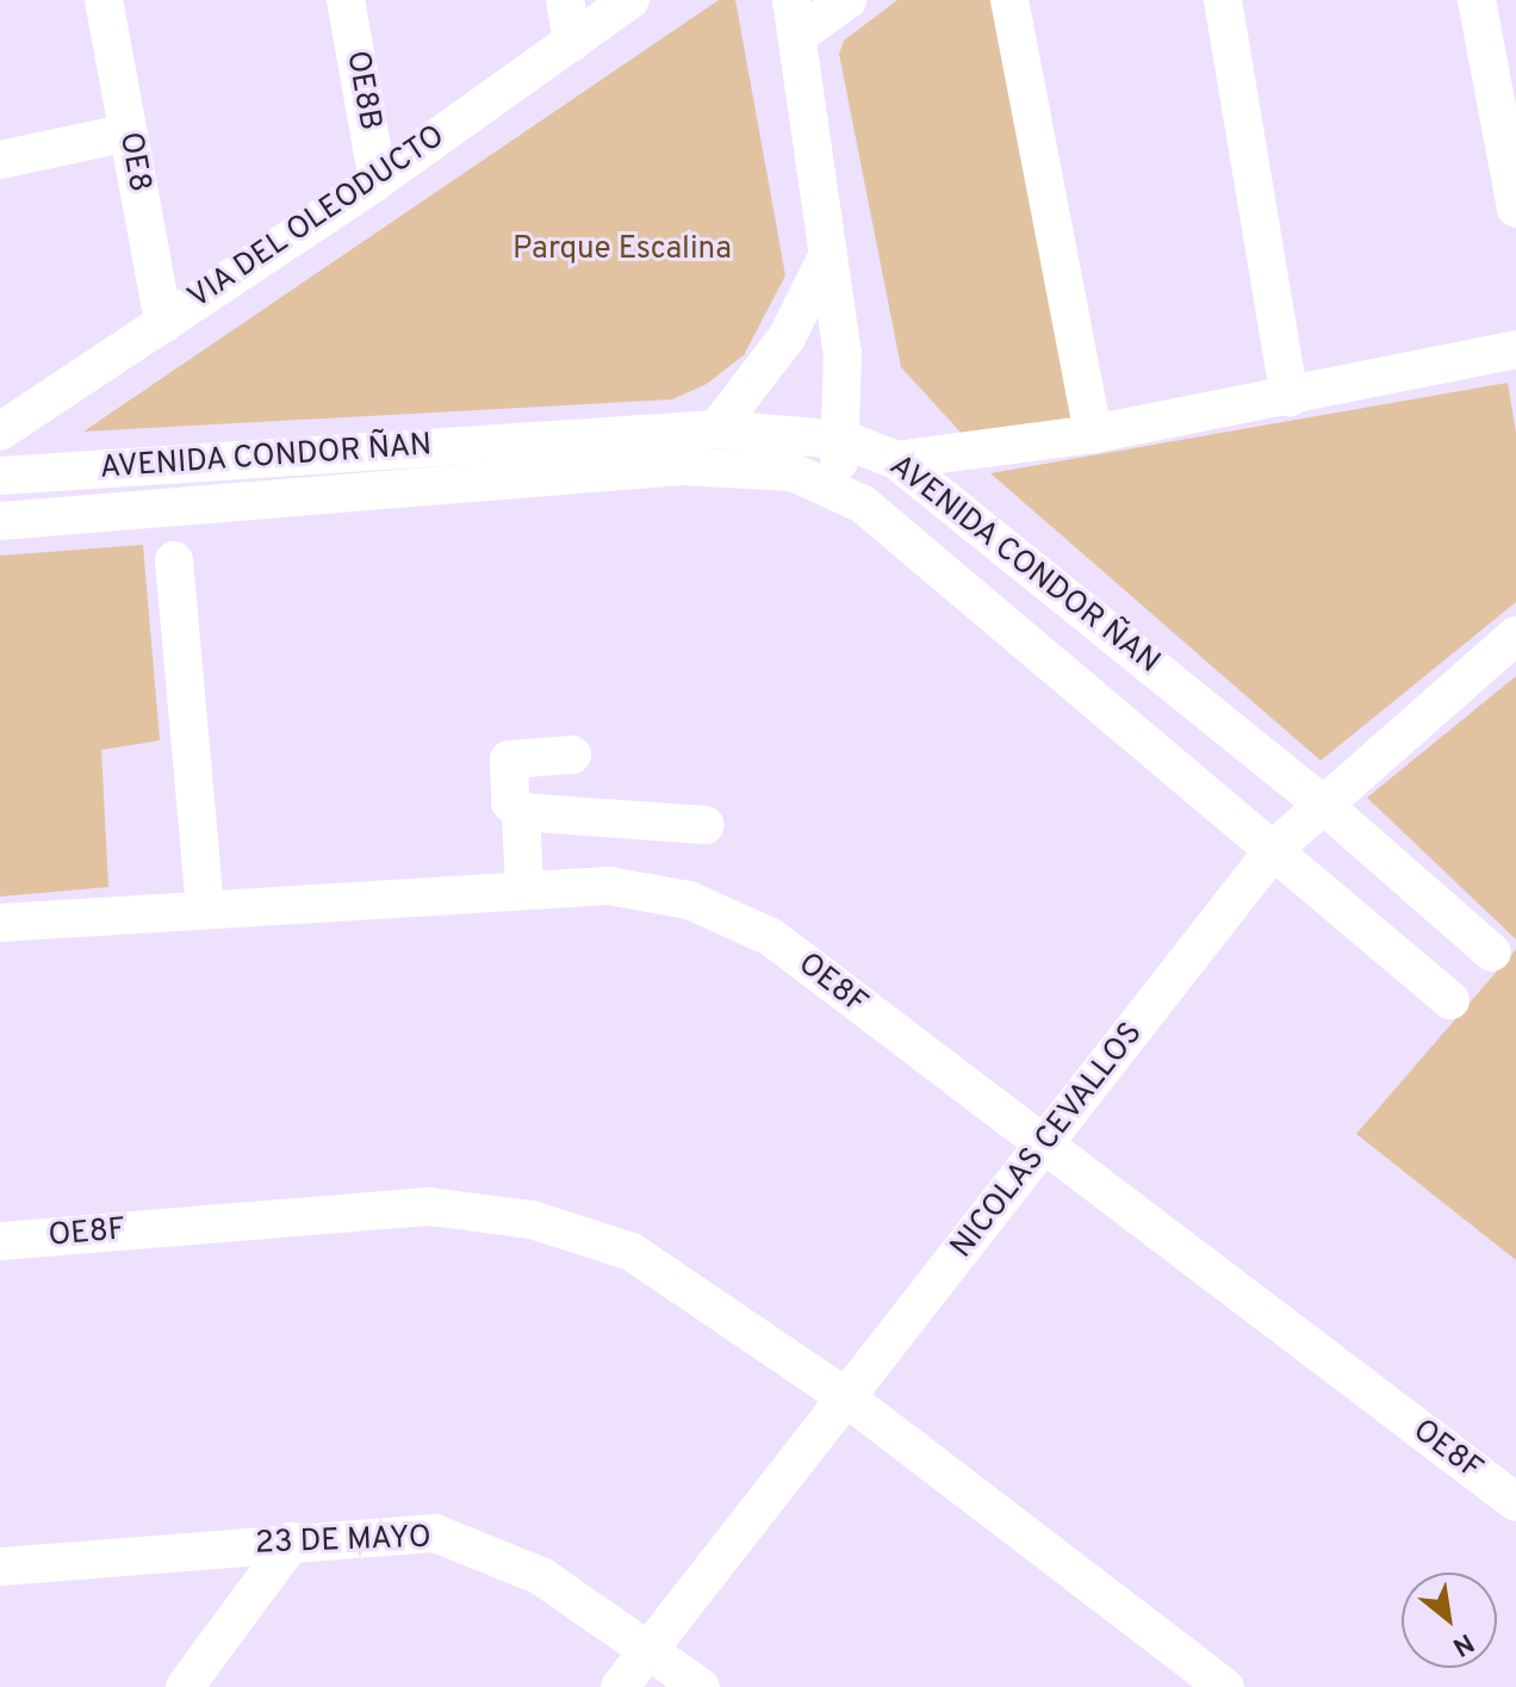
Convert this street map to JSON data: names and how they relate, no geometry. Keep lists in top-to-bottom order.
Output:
{
  "streets": {
    "street": [
      "OE8B",
      "OE8",
      "VIA DEL OLEODUCTO",
      "AVENIDA CONDOR ÑAN",
      "OE8F",
      "NICOLAS CEVALLOS",
      "23 DE MAYO"
    ]
  },
  "crossings": [
    ["OE8B", "VIA DEL OLEODUCTO"],
    ["OE8", "VIA DEL OLEODUCTO"],
    ["AVENIDA CONDOR ÑAN", "NICOLAS CEVALLOS"],
    ["OE8F", "NICOLAS CEVALLOS"],
    ["NICOLAS CEVALLOS", "23 DE MAYO"]
  ],
  "parks": ["Parque Escalina"],
  "north": "bottom right"
}
